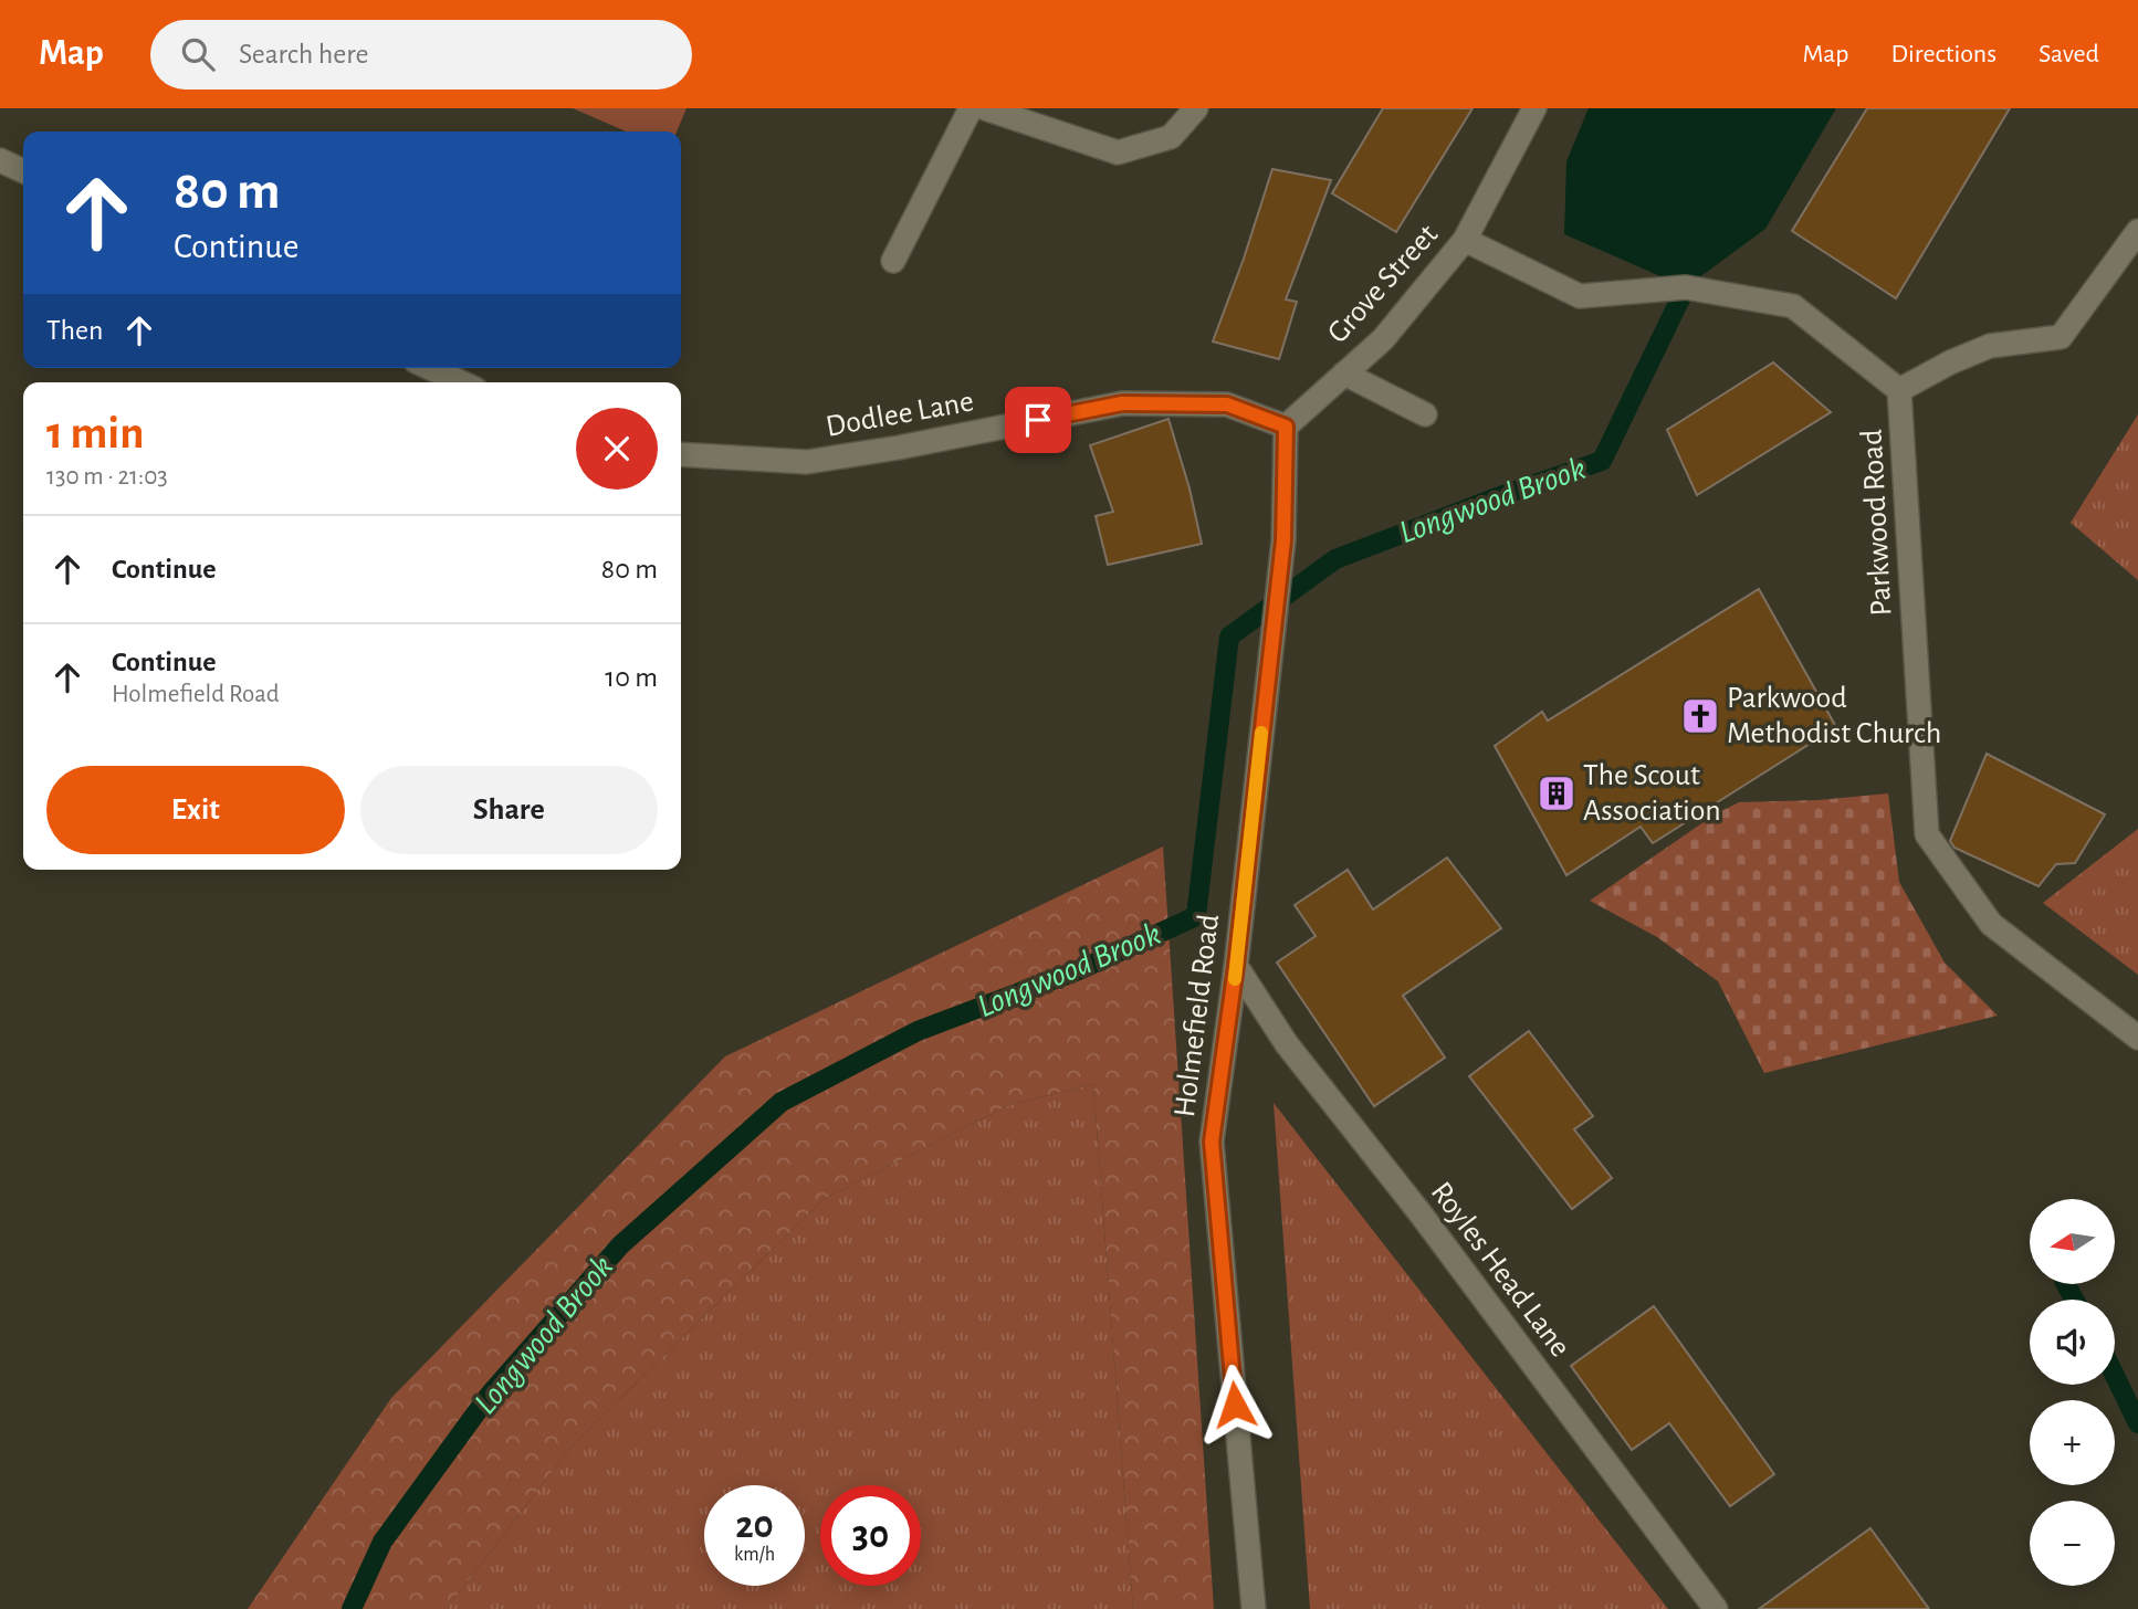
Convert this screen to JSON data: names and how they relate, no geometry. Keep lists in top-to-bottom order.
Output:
{
  "streets": {
    "street": [
      "Grove Street",
      "Dodlee Lane",
      "Parkwood Road",
      "Holmefield Road",
      "Royles Head Lane"
    ]
  },
  "crossings": [
    ["Grove Street", "Dodlee Lane"],
    ["Grove Street", "Parkwood Road"],
    ["Grove Street", "Holmefield Road"],
    ["Dodlee Lane", "Holmefield Road"],
    ["Holmefield Road", "Royles Head Lane"]
  ],
  "water": ["Longwood Brook"],
  "places": {
    "church": ["Parkwood Methodist Church"],
    "building": ["The Scout Association"]
  },
  "north": "left",
  "page": {
    "header": "Map",
    "search": "Search here",
    "nav": ["Map", "Directions", "Saved"],
    "turn": ["80 m", "Continue"],
    "then": "Then",
    "heading": ["1 min", "130 m · 21:03"],
    "list": [
      {
        "name": "Continue",
        "value": "80 m"
      },
      {
        "name": "Continue",
        "note": "Holmefield Road",
        "value": "10 m"
      }
    ],
    "buttons": ["Exit", "Share"],
    "map_buttons": ["+", "−"],
    "speed": "20 km/h",
    "limit": "30"
  }
}
